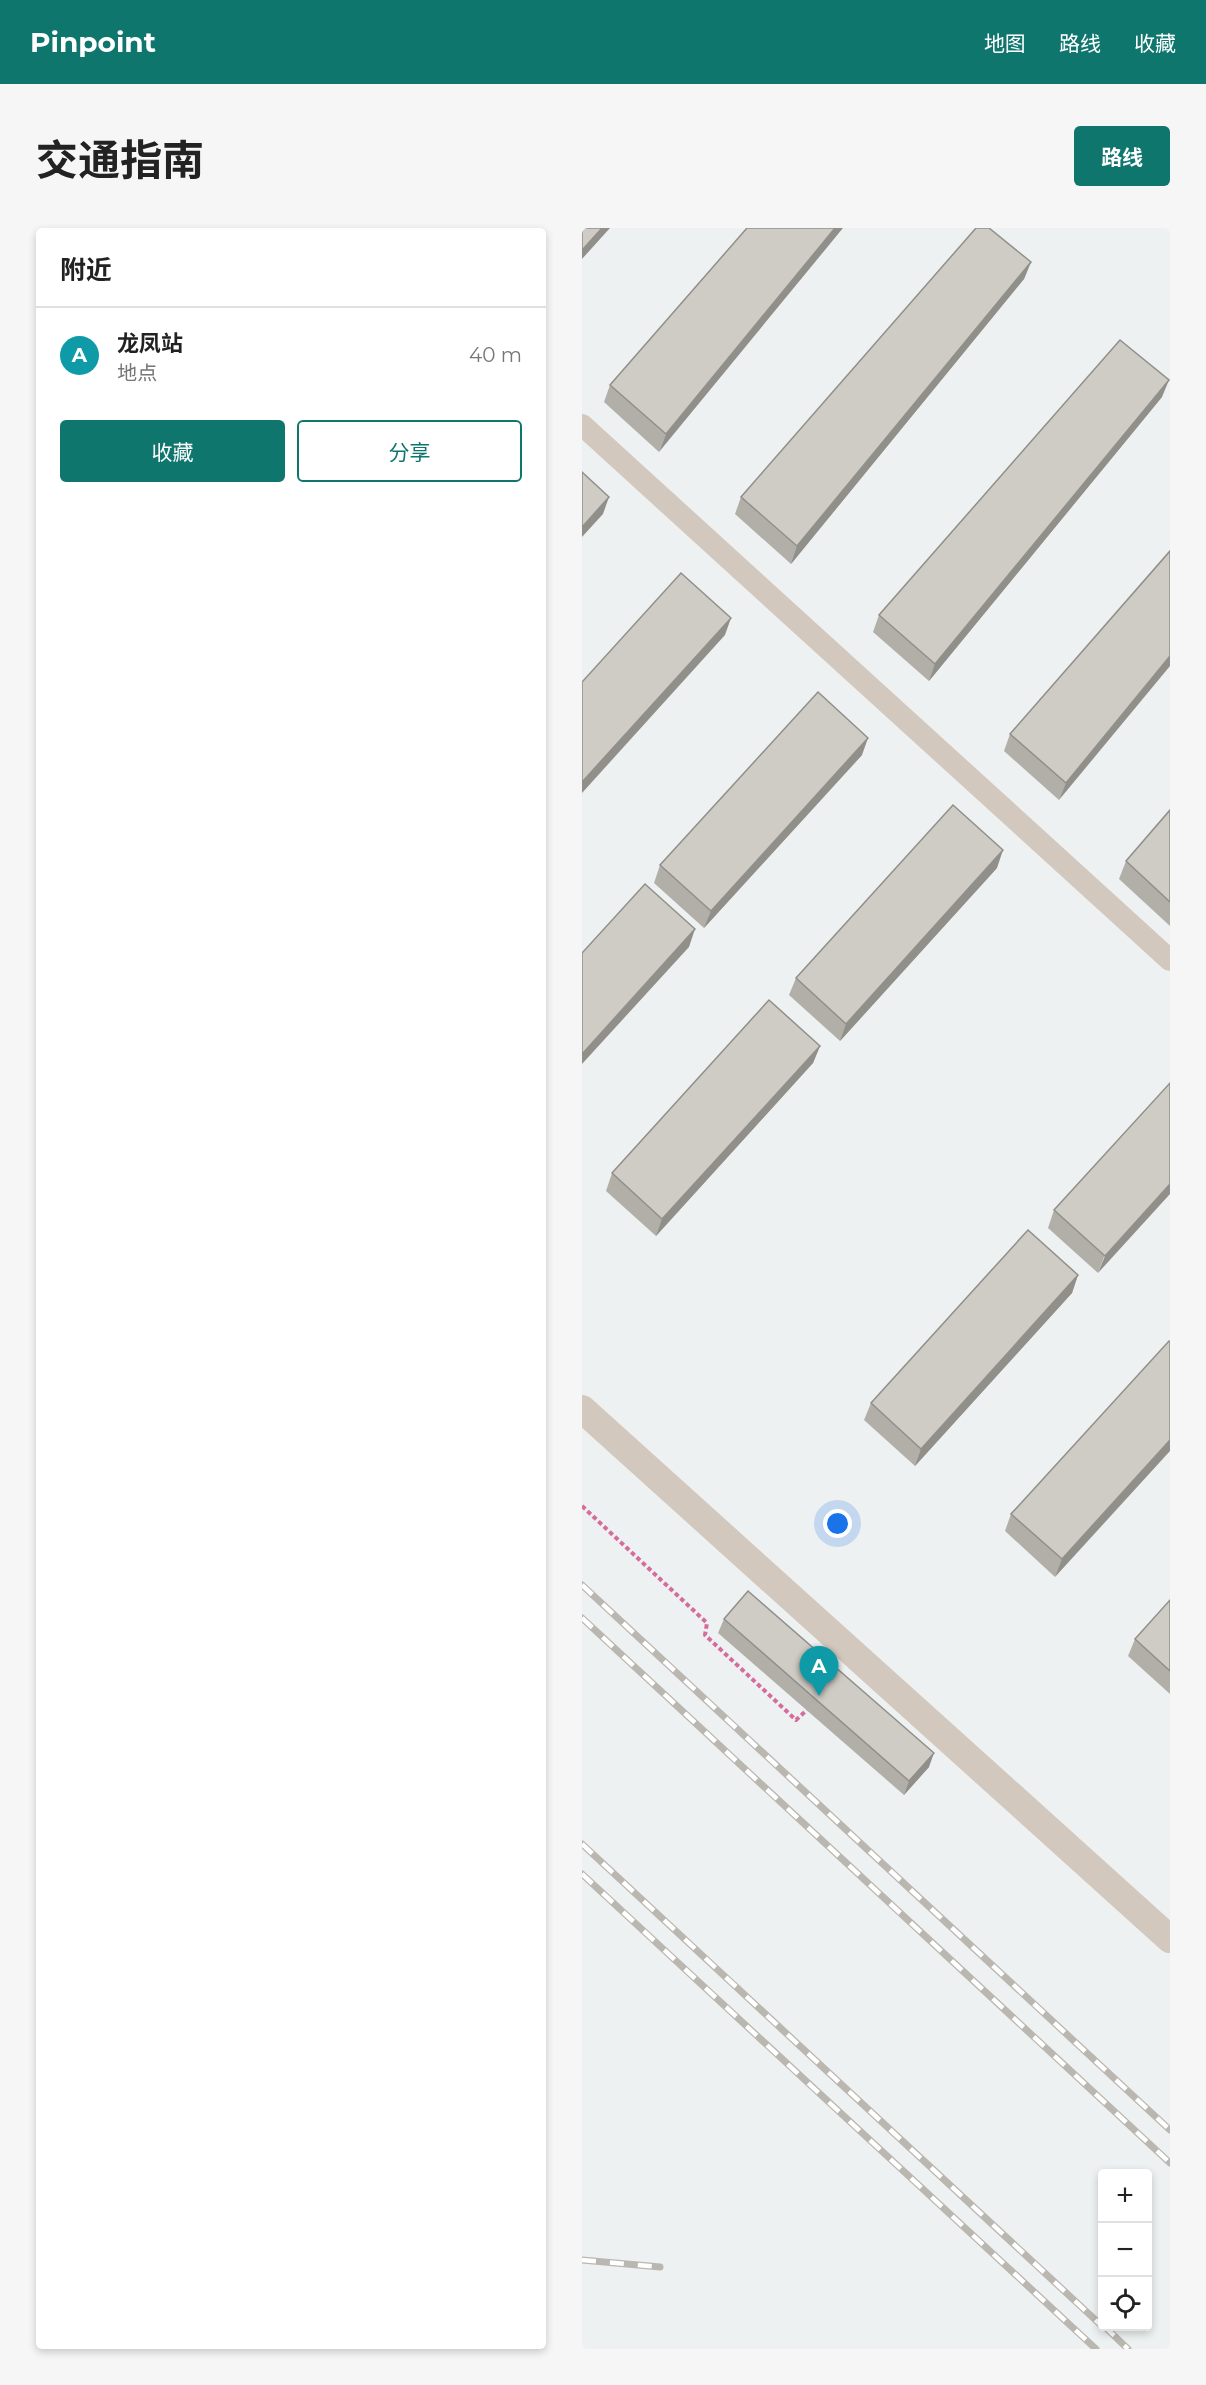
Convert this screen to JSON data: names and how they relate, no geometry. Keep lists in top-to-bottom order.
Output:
{
  "page": {
    "header": "Pinpoint",
    "nav": ["地图", "路线", "收藏"],
    "title": "交通指南",
    "buttons": [
      "路线",
      ["收藏", "分享"]
    ],
    "heading": "附近",
    "list": [
      {
        "mark": "A",
        "name": "龙凤站",
        "note": "地点",
        "value": "40 m"
      }
    ],
    "pins": "A",
    "map_buttons": ["+", "−"]
  }
}
